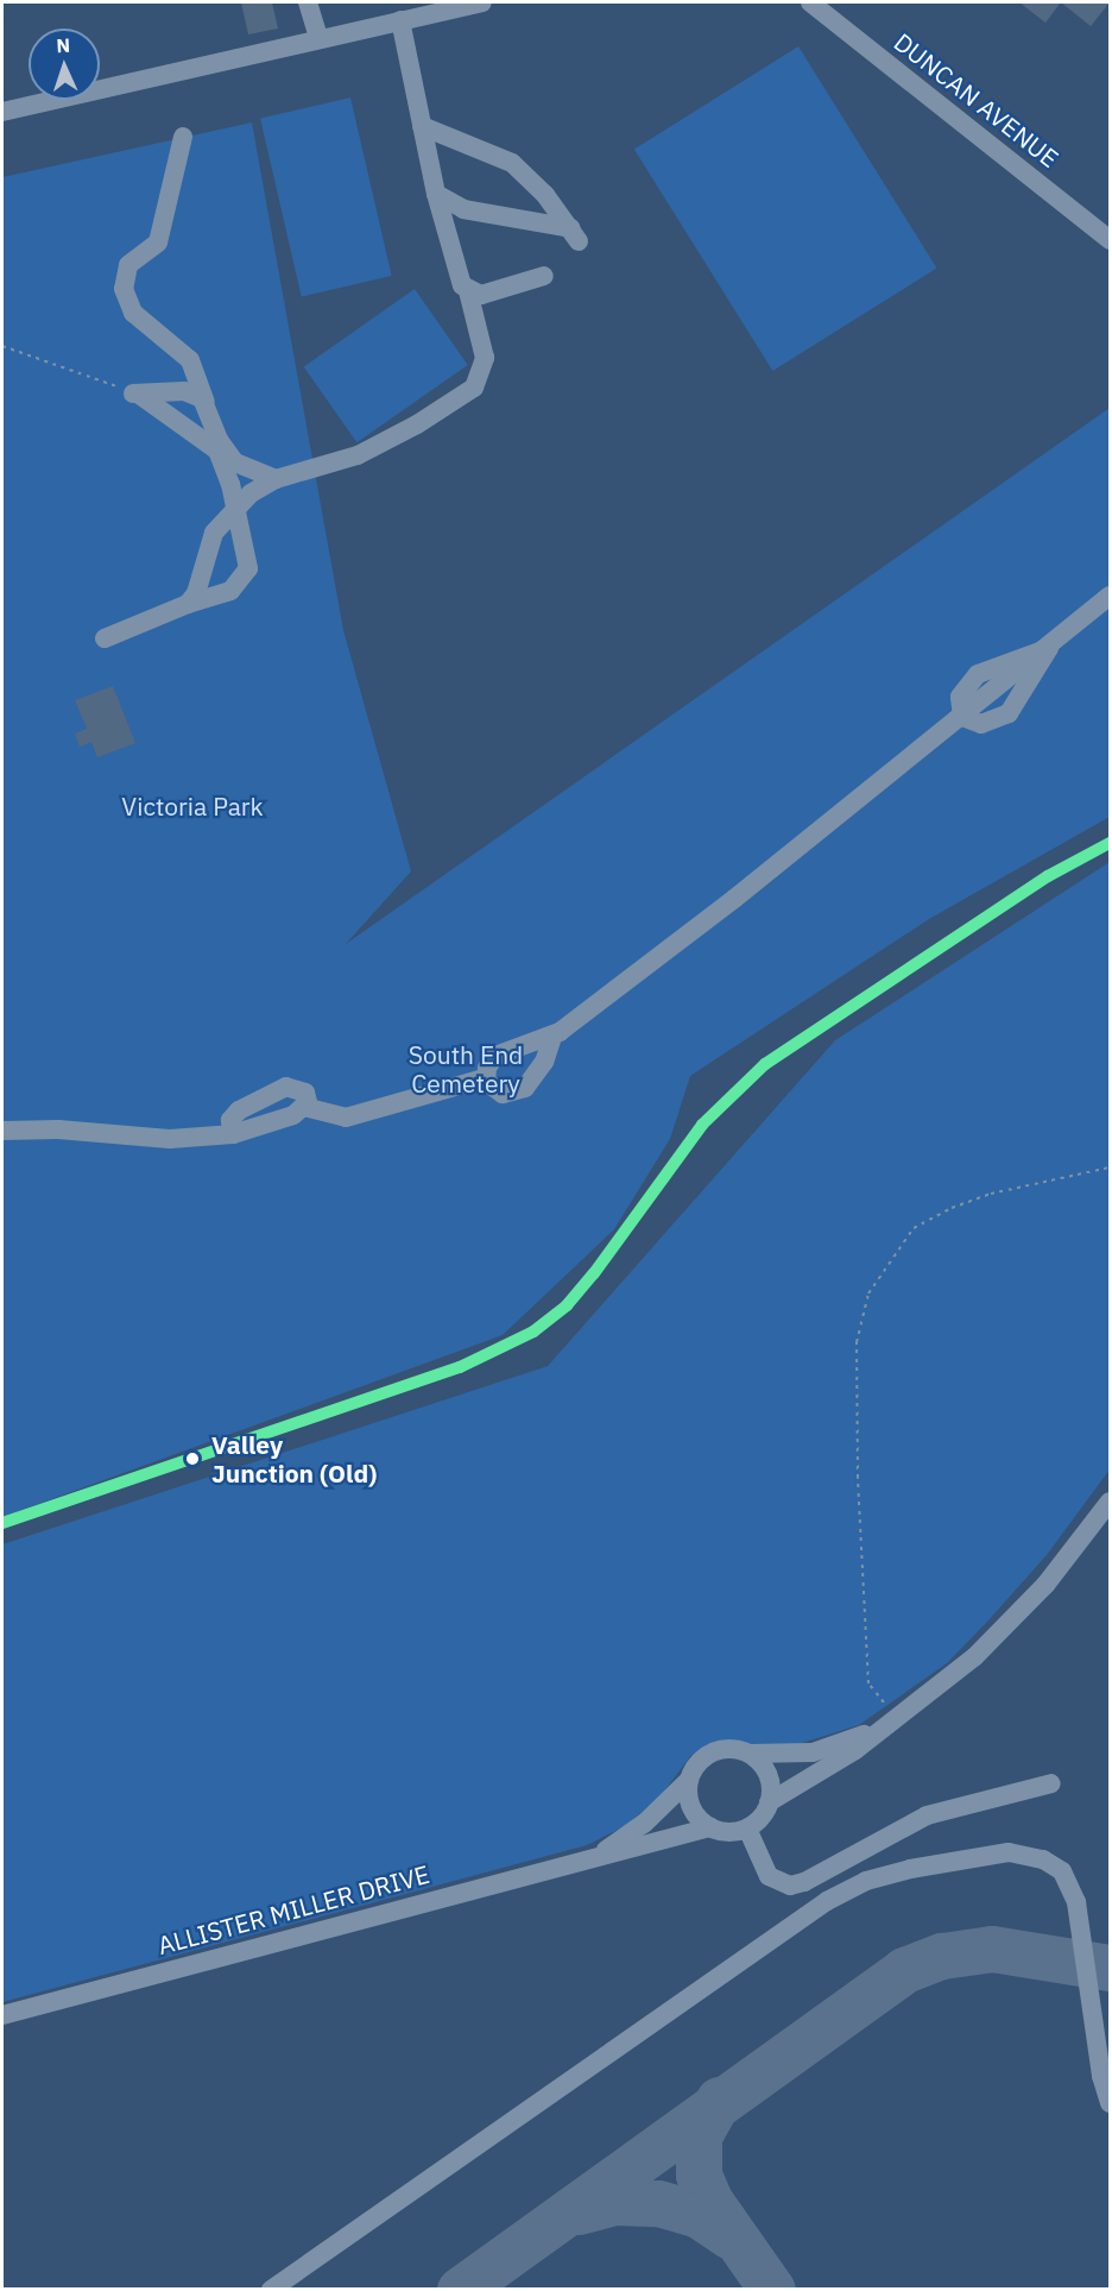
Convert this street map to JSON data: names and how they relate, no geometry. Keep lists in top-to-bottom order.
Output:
{
  "streets": {
    "street": ["DUNCAN AVENUE", "ALLISTER MILLER DRIVE"]
  },
  "parks": ["Victoria Park", "South End Cemetery"],
  "places": ["Valley Junction (Old)"],
  "north": "top"
}
